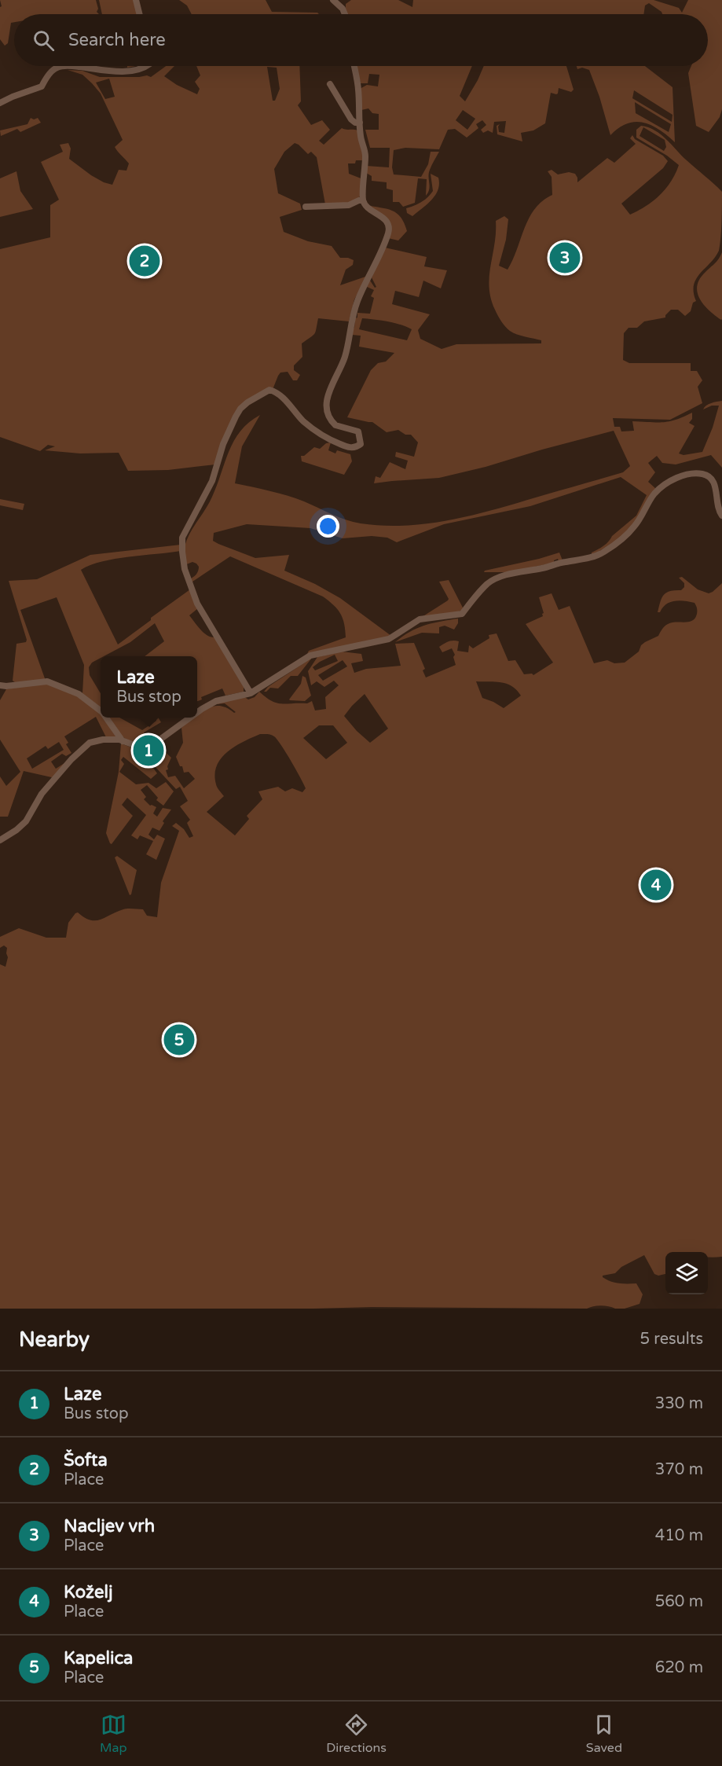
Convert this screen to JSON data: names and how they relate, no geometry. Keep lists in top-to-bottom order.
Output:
{
  "page": {
    "search": "Search here",
    "pins": [
      "3",
      "2",
      "1",
      "4",
      "5"
    ],
    "popup": ["Laze", "Bus stop"],
    "heading": ["Nearby", "5 results"],
    "list": [
      {
        "mark": "1",
        "name": "Laze",
        "note": "Bus stop",
        "value": "330 m"
      },
      {
        "mark": "2",
        "name": "Šofta",
        "note": "Place",
        "value": "370 m"
      },
      {
        "mark": "3",
        "name": "Nacljev vrh",
        "note": "Place",
        "value": "410 m"
      },
      {
        "mark": "4",
        "name": "Koželj",
        "note": "Place",
        "value": "560 m"
      },
      {
        "mark": "5",
        "name": "Kapelica",
        "note": "Place",
        "value": "620 m"
      }
    ],
    "nav": ["Map", "Directions", "Saved"]
  }
}
